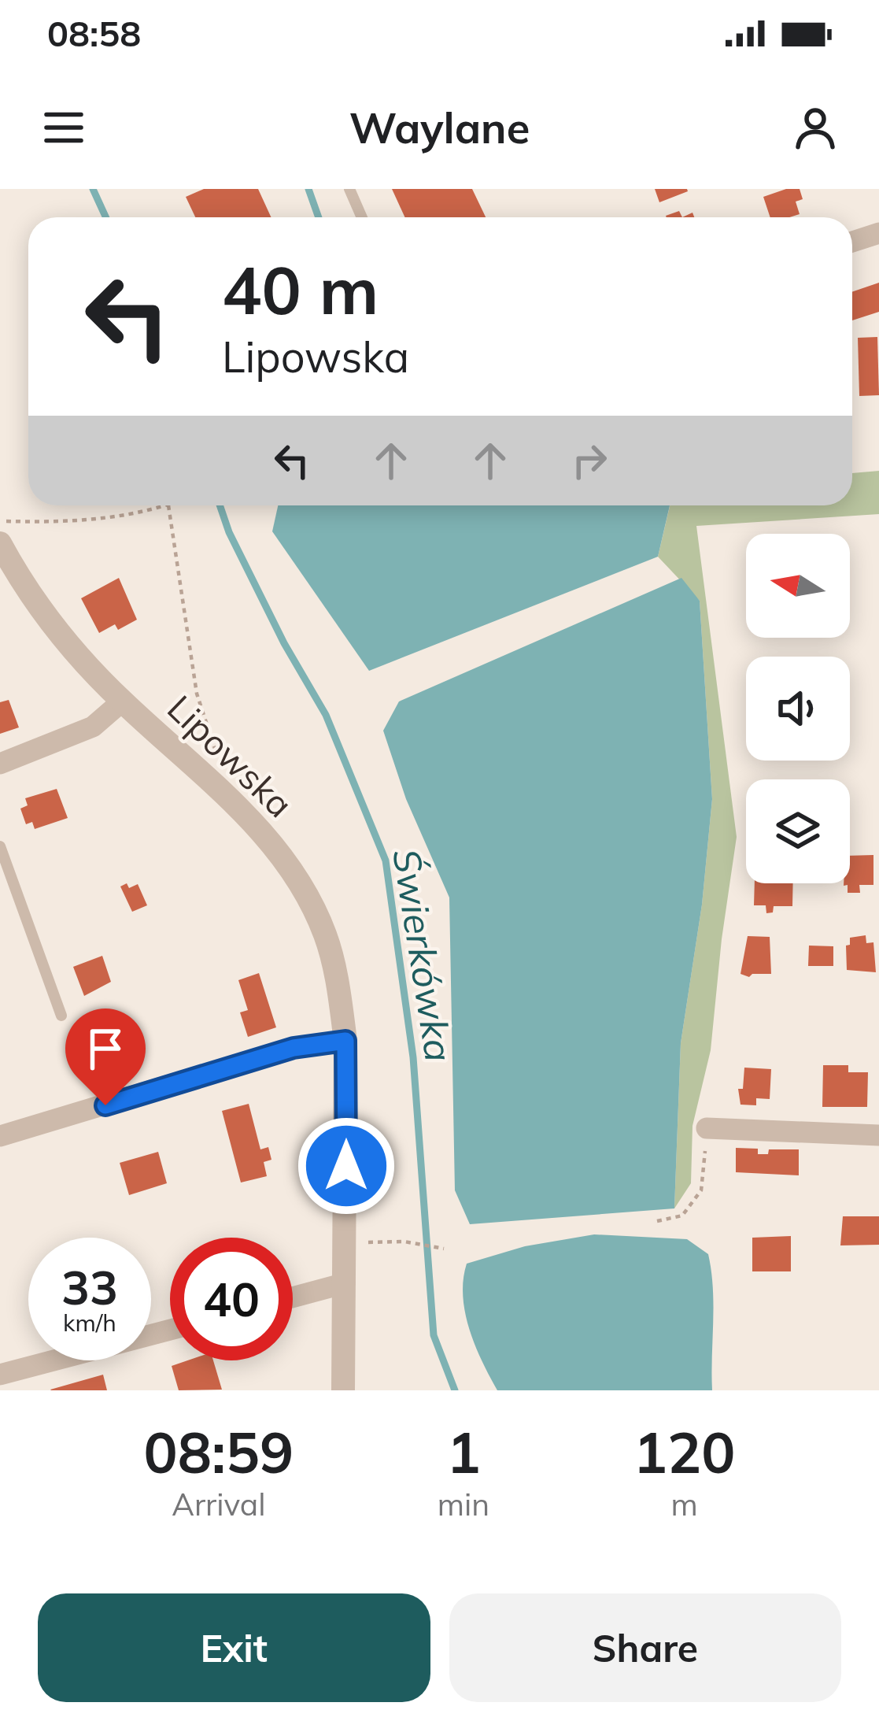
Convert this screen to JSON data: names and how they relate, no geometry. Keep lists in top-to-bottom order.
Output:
{
  "streets": {
    "street": ["Lipowska"]
  },
  "water": ["Świerkówka"],
  "north": "left",
  "page": {
    "status": "08:58",
    "header": "Waylane",
    "turn": ["40 m", "Lipowska"],
    "speed": "33 km/h",
    "limit": "40",
    "eta": [
      "08:59",
      "Arrival",
      "1",
      "min",
      "120",
      "m"
    ],
    "buttons": ["Exit", "Share"]
  }
}
